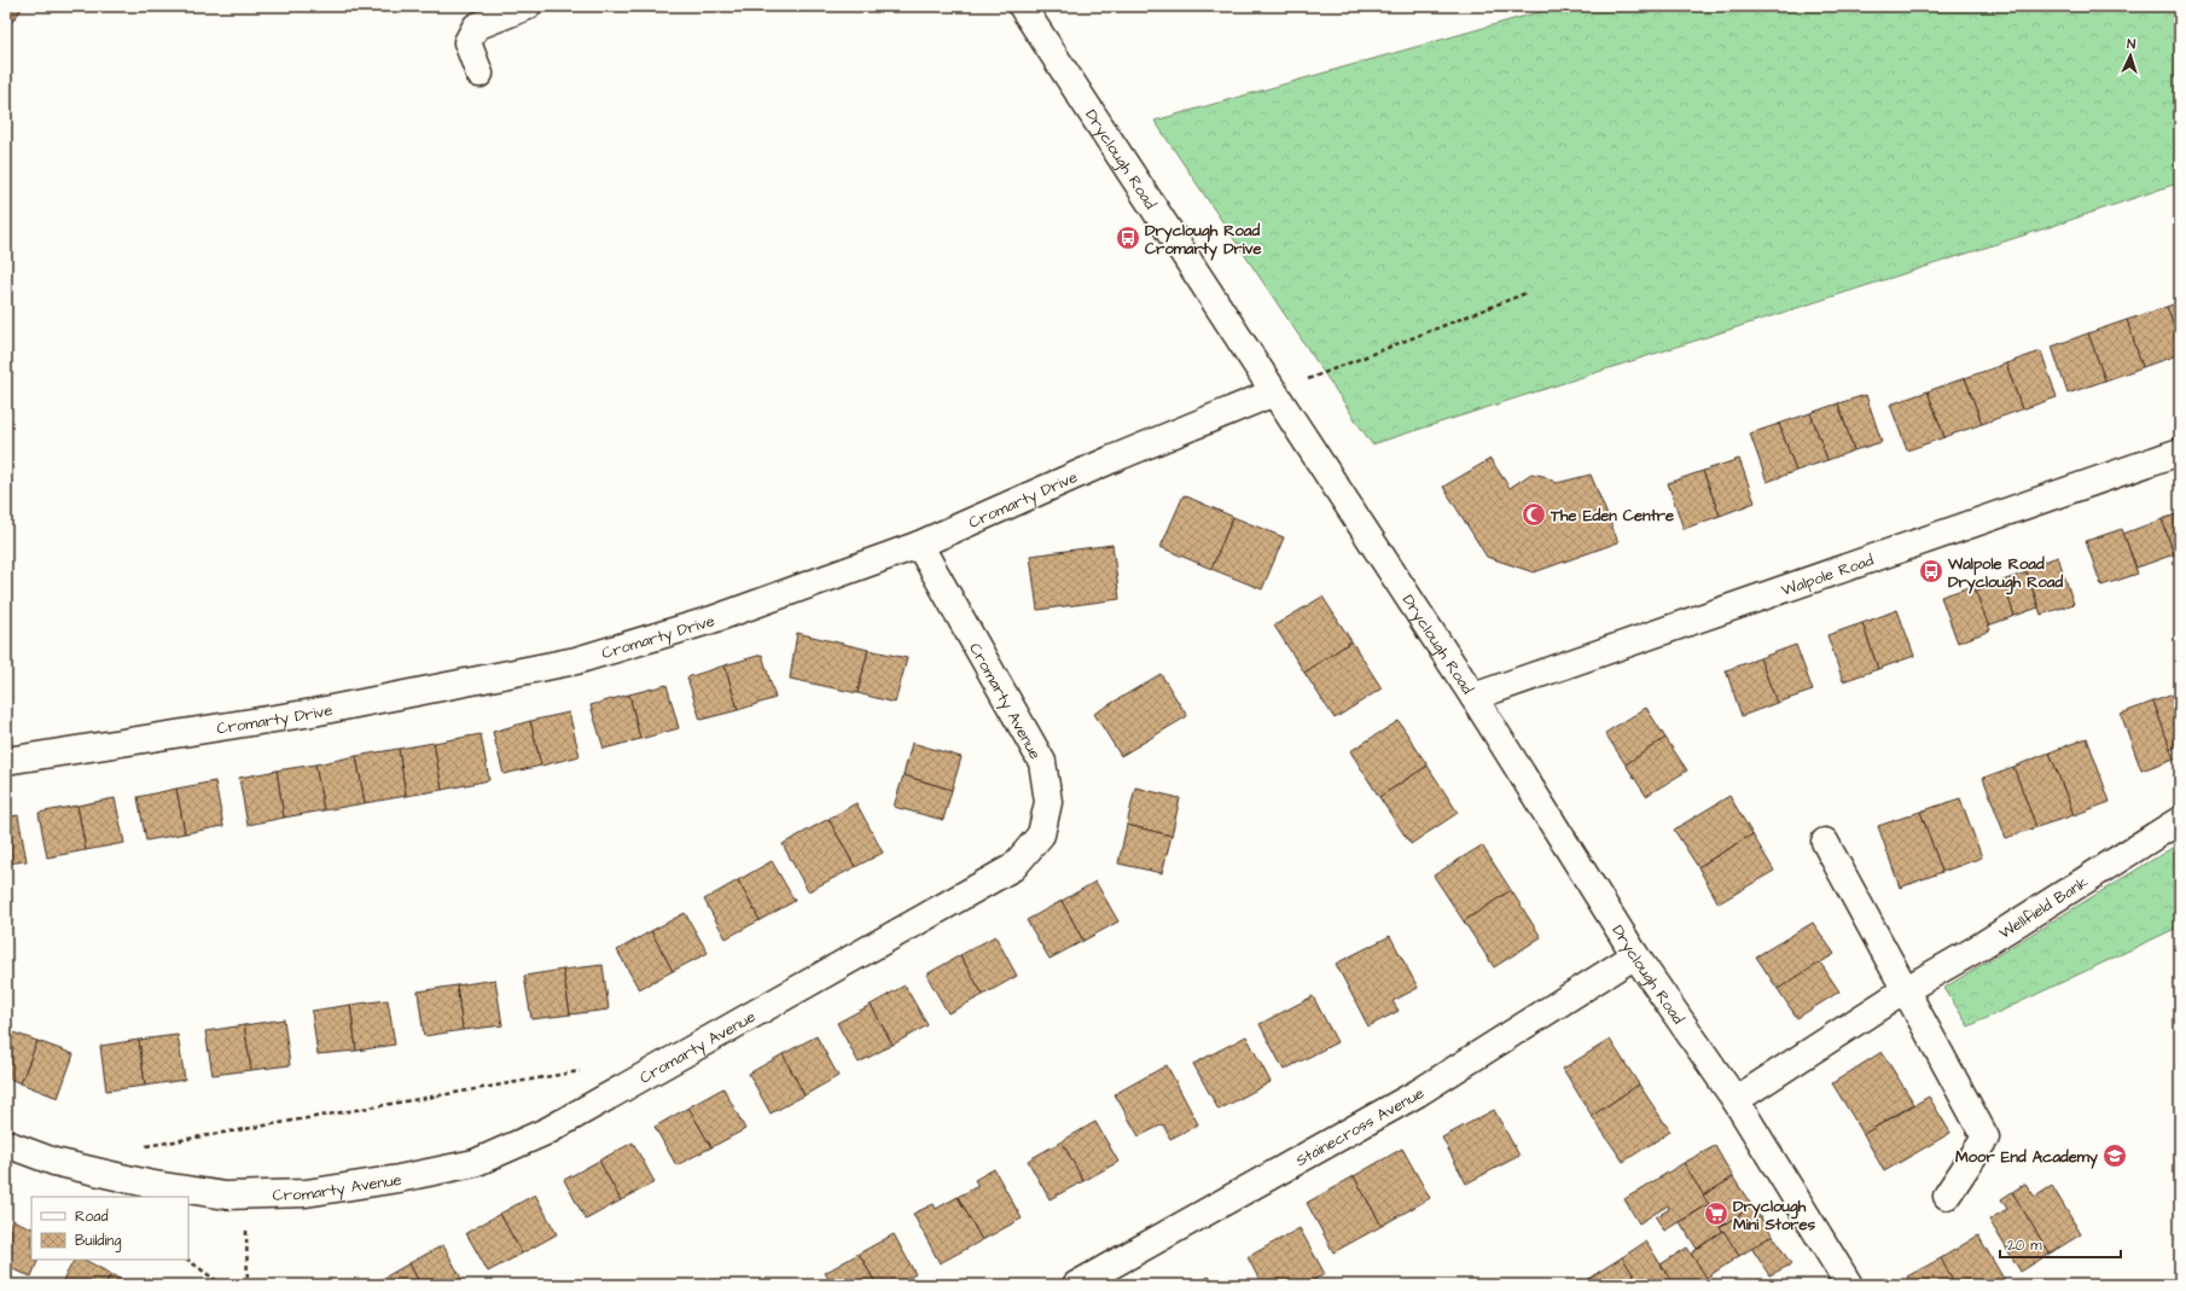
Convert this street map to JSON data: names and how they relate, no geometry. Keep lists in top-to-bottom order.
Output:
{
  "streets": {
    "street": [
      "Dryclough Road",
      "Cromarty Drive",
      "Walpole Road",
      "Cromarty Avenue",
      "Wellfield Bank",
      "Stainecross Avenue"
    ]
  },
  "crossings": [
    ["Dryclough Road", "Cromarty Drive"],
    ["Dryclough Road", "Walpole Road"],
    ["Dryclough Road", "Wellfield Bank"],
    ["Dryclough Road", "Stainecross Avenue"],
    ["Cromarty Drive", "Cromarty Avenue"]
  ],
  "places": {
    "bus stop": ["Dryclough Road Cromarty Drive", "Walpole Road Dryclough Road"],
    "mosque": ["The Eden Centre"],
    "school or university": ["Moor End Academy"],
    "supermarket": ["Dryclough Mini Stores"]
  },
  "legend": ["Road", "Building"],
  "scale_bar": "20 m",
  "north": "top"
}
